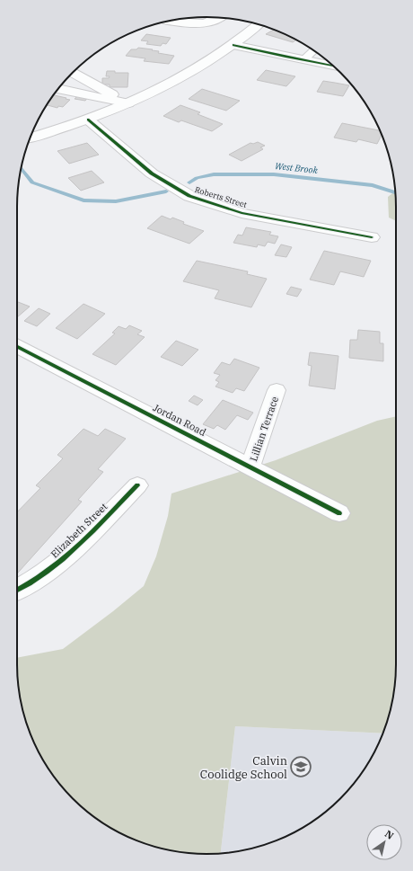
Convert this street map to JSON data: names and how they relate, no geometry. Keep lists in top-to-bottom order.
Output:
{
  "streets": {
    "street": [
      "Roberts Street",
      "Jordan Road",
      "Lillian Terrace",
      "Elizabeth Street"
    ]
  },
  "crossings": [
    ["Jordan Road", "Lillian Terrace"]
  ],
  "water": ["West Brook"],
  "places": {
    "school or university": ["Calvin Coolidge School"]
  },
  "north": "top right"
}
